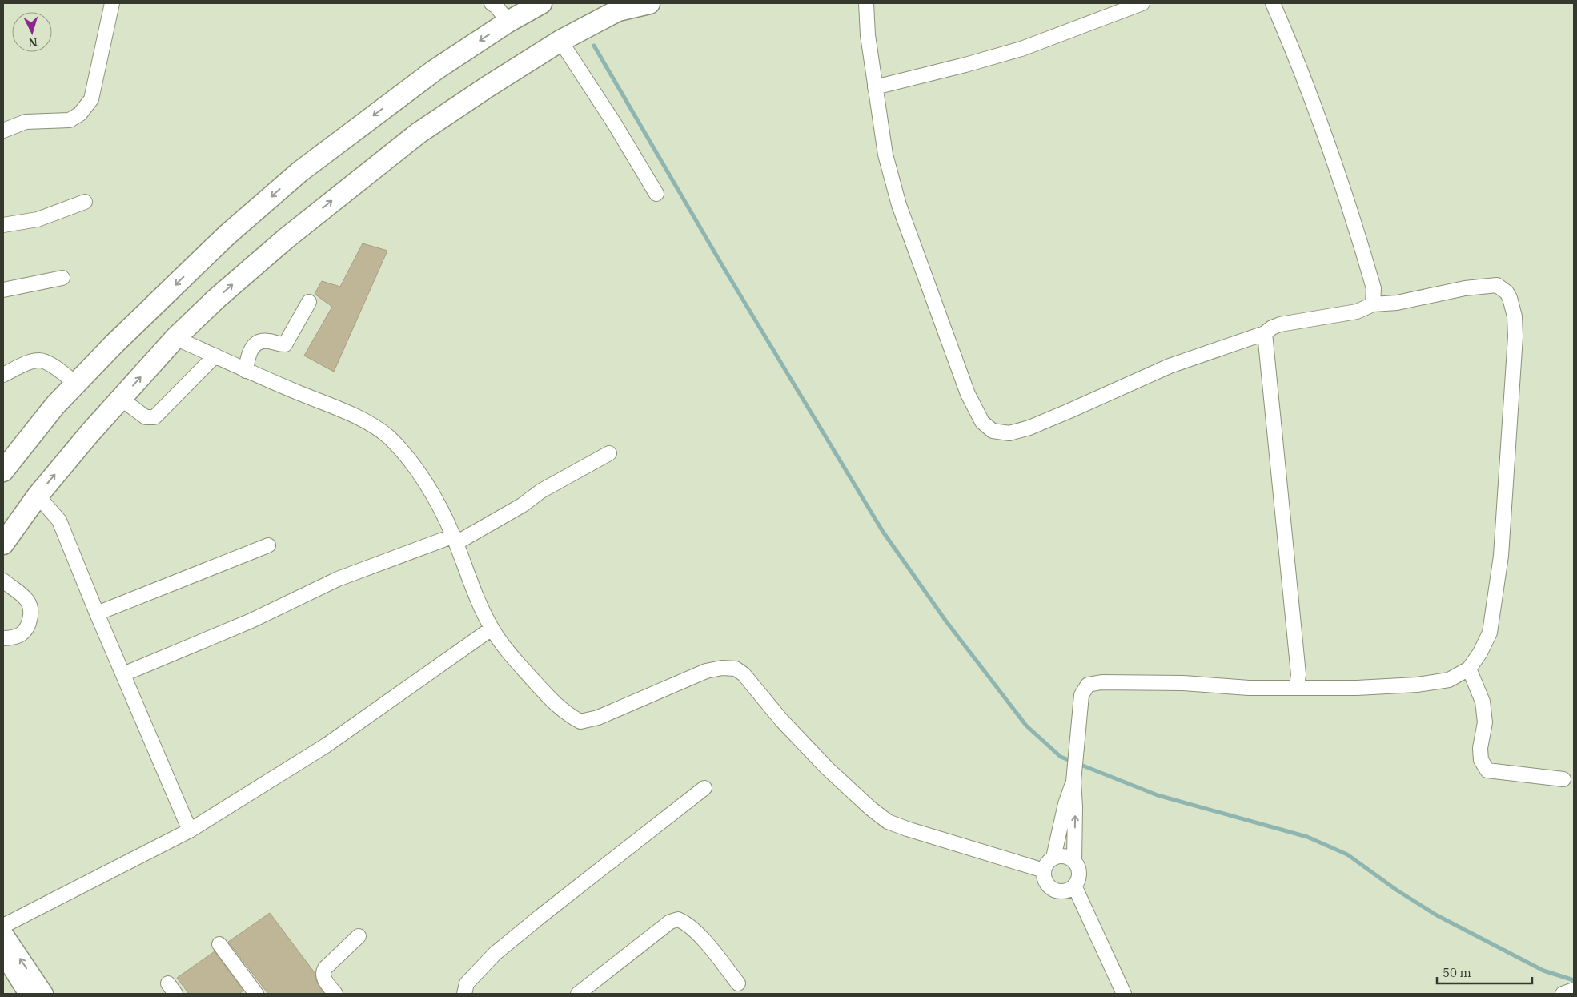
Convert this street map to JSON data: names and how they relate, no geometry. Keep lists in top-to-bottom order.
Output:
{
  "scale_bar": "50 m",
  "north": "bottom"
}
